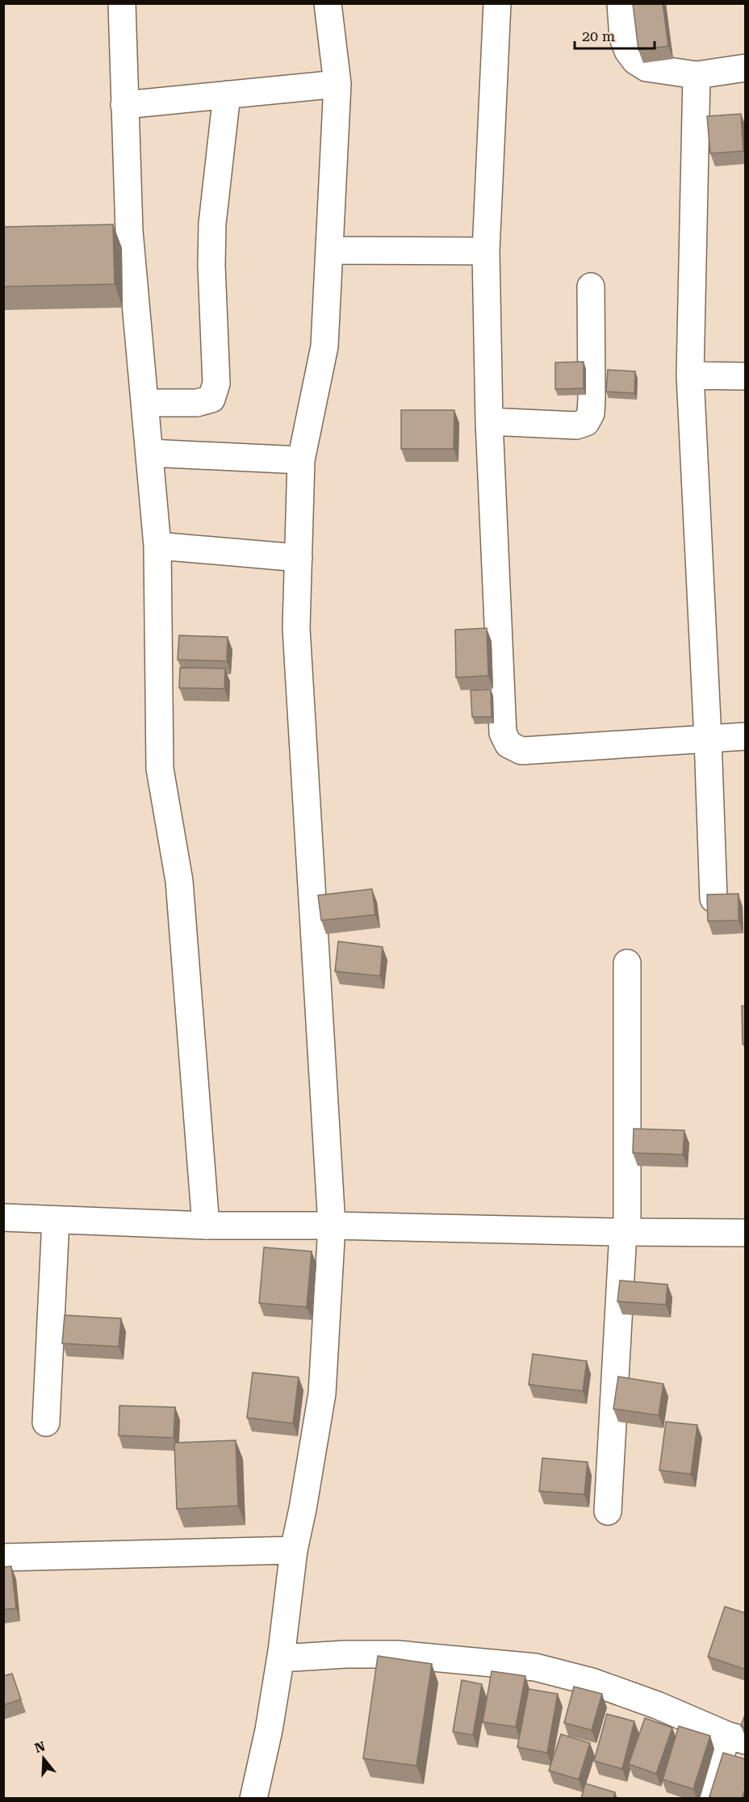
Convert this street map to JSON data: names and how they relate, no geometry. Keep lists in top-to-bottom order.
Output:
{
  "scale_bar": "20 m",
  "north": "top"
}
